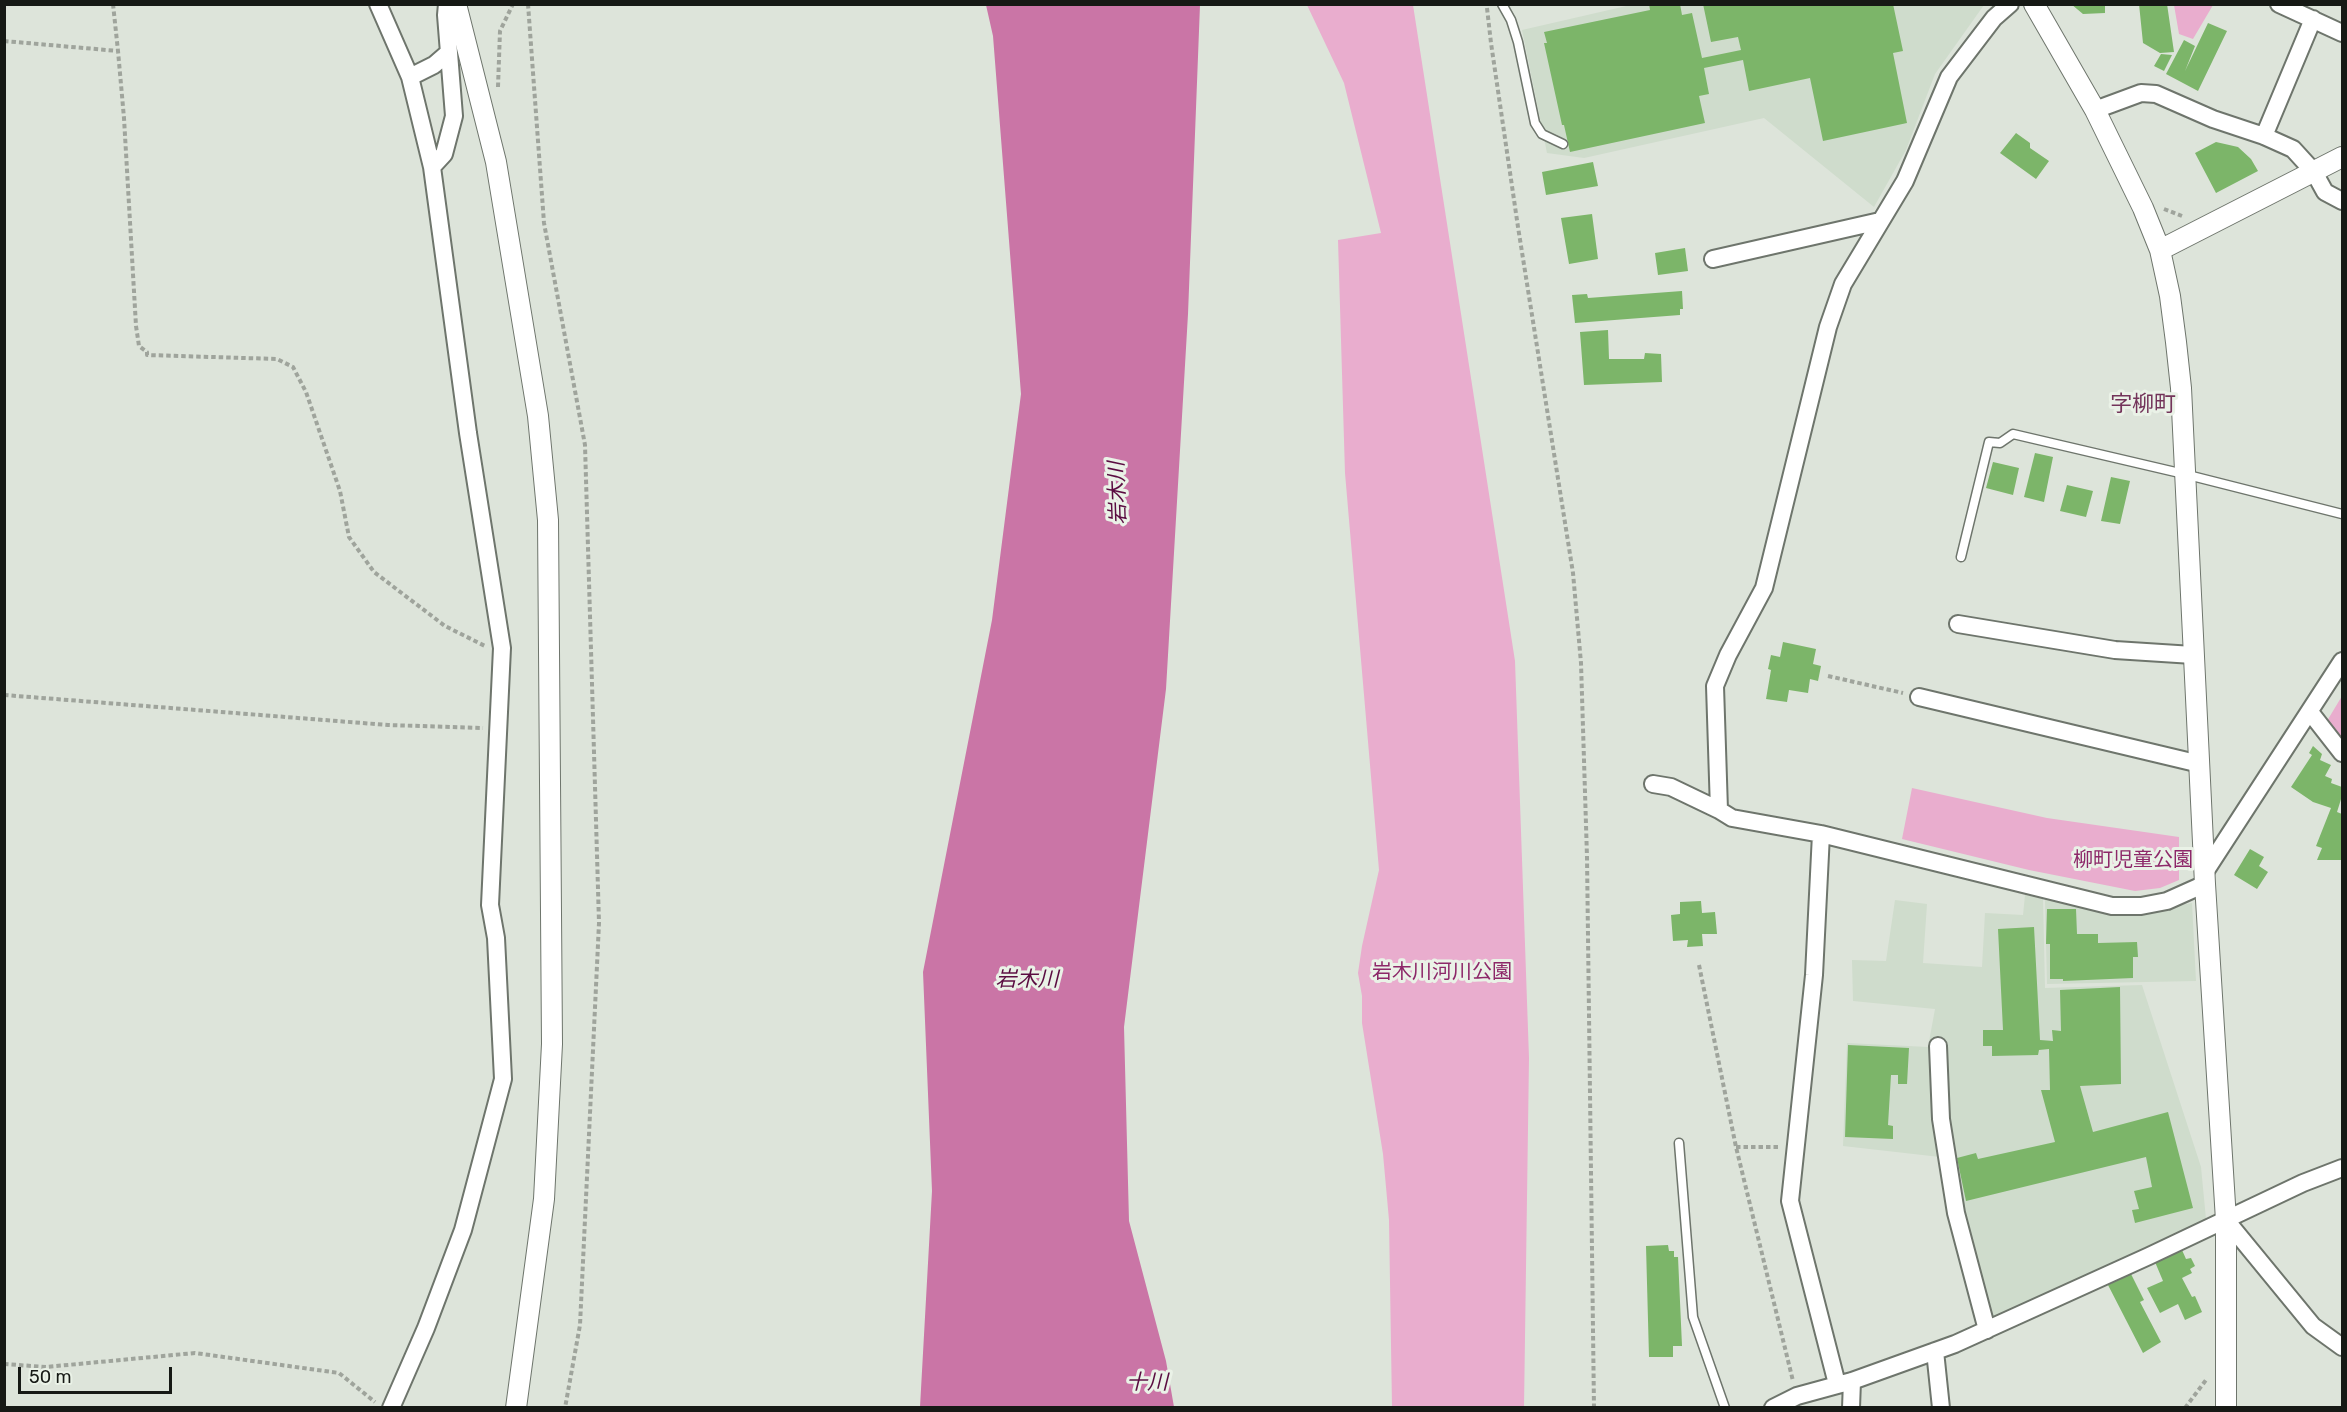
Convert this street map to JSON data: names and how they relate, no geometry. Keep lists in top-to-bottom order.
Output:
{
  "districts": ["字柳町"],
  "water": ["岩木川", "十川"],
  "parks": ["柳町児童公園", "岩木川河川公園"],
  "scale_bar": "50 m"
}
